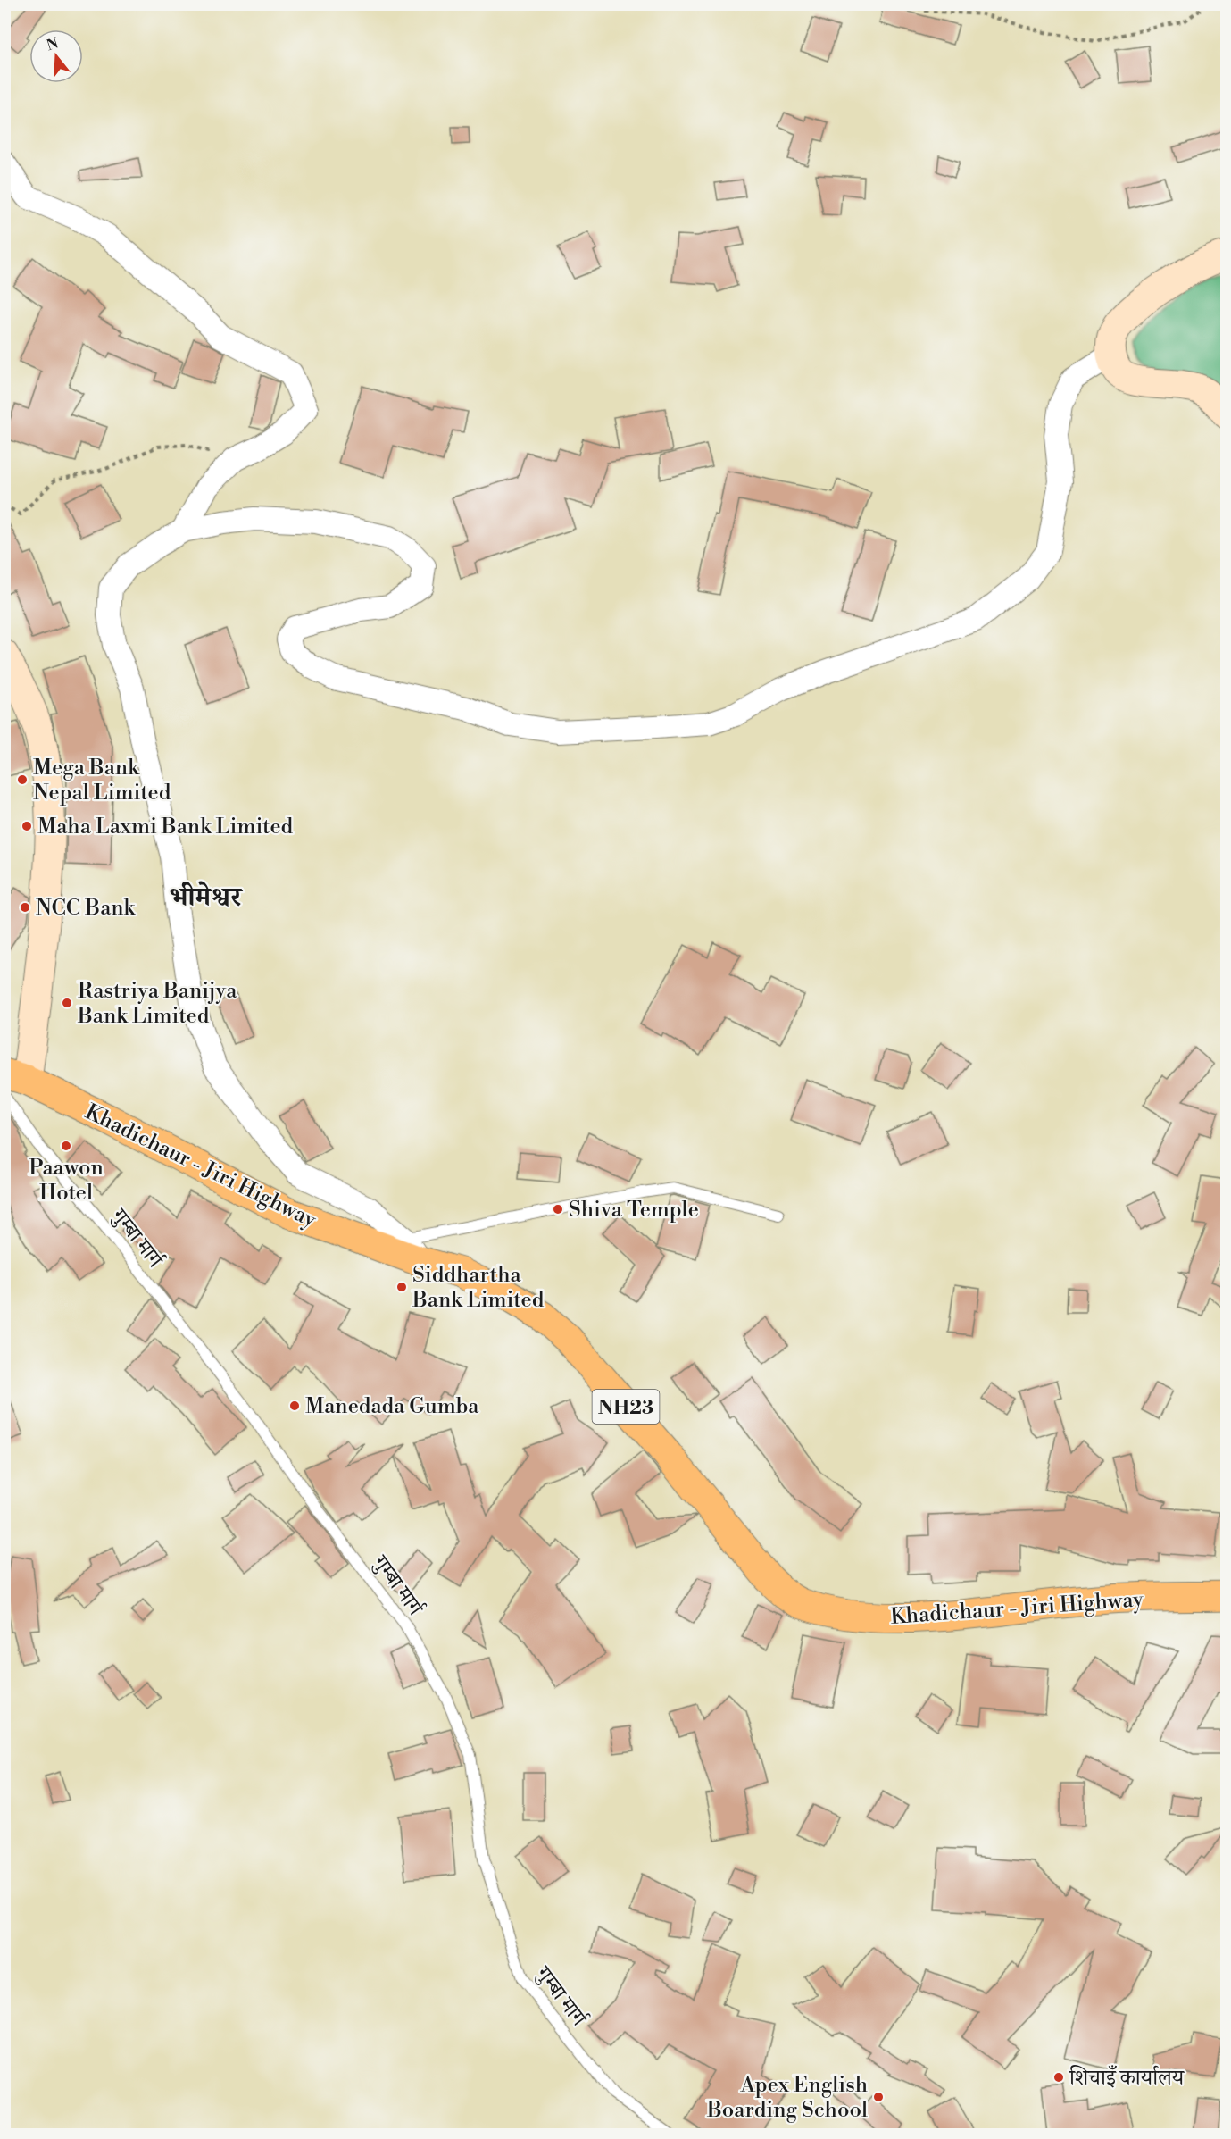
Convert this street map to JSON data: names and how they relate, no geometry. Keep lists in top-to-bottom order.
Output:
{
  "streets": {
    "main road": ["Khadichaur - Jiri Highway", "NH23"],
    "lane": ["गुम्बा मार्ग"]
  },
  "crossings": [
    ["Khadichaur - Jiri Highway", "गुम्बा मार्ग"]
  ],
  "districts": ["भीमेश्वर"],
  "places": [
    "Mega Bank Nepal Limited",
    "Maha Laxmi Bank Limited",
    "NCC Bank",
    "Rastriya Banijya Bank Limited",
    "Paawon Hotel",
    "Shiva Temple",
    "Siddhartha Bank Limited",
    "Manedada Gumba",
    "शिचाइँ कार्यालय",
    "Apex English Boarding School"
  ],
  "north": "top"
}
